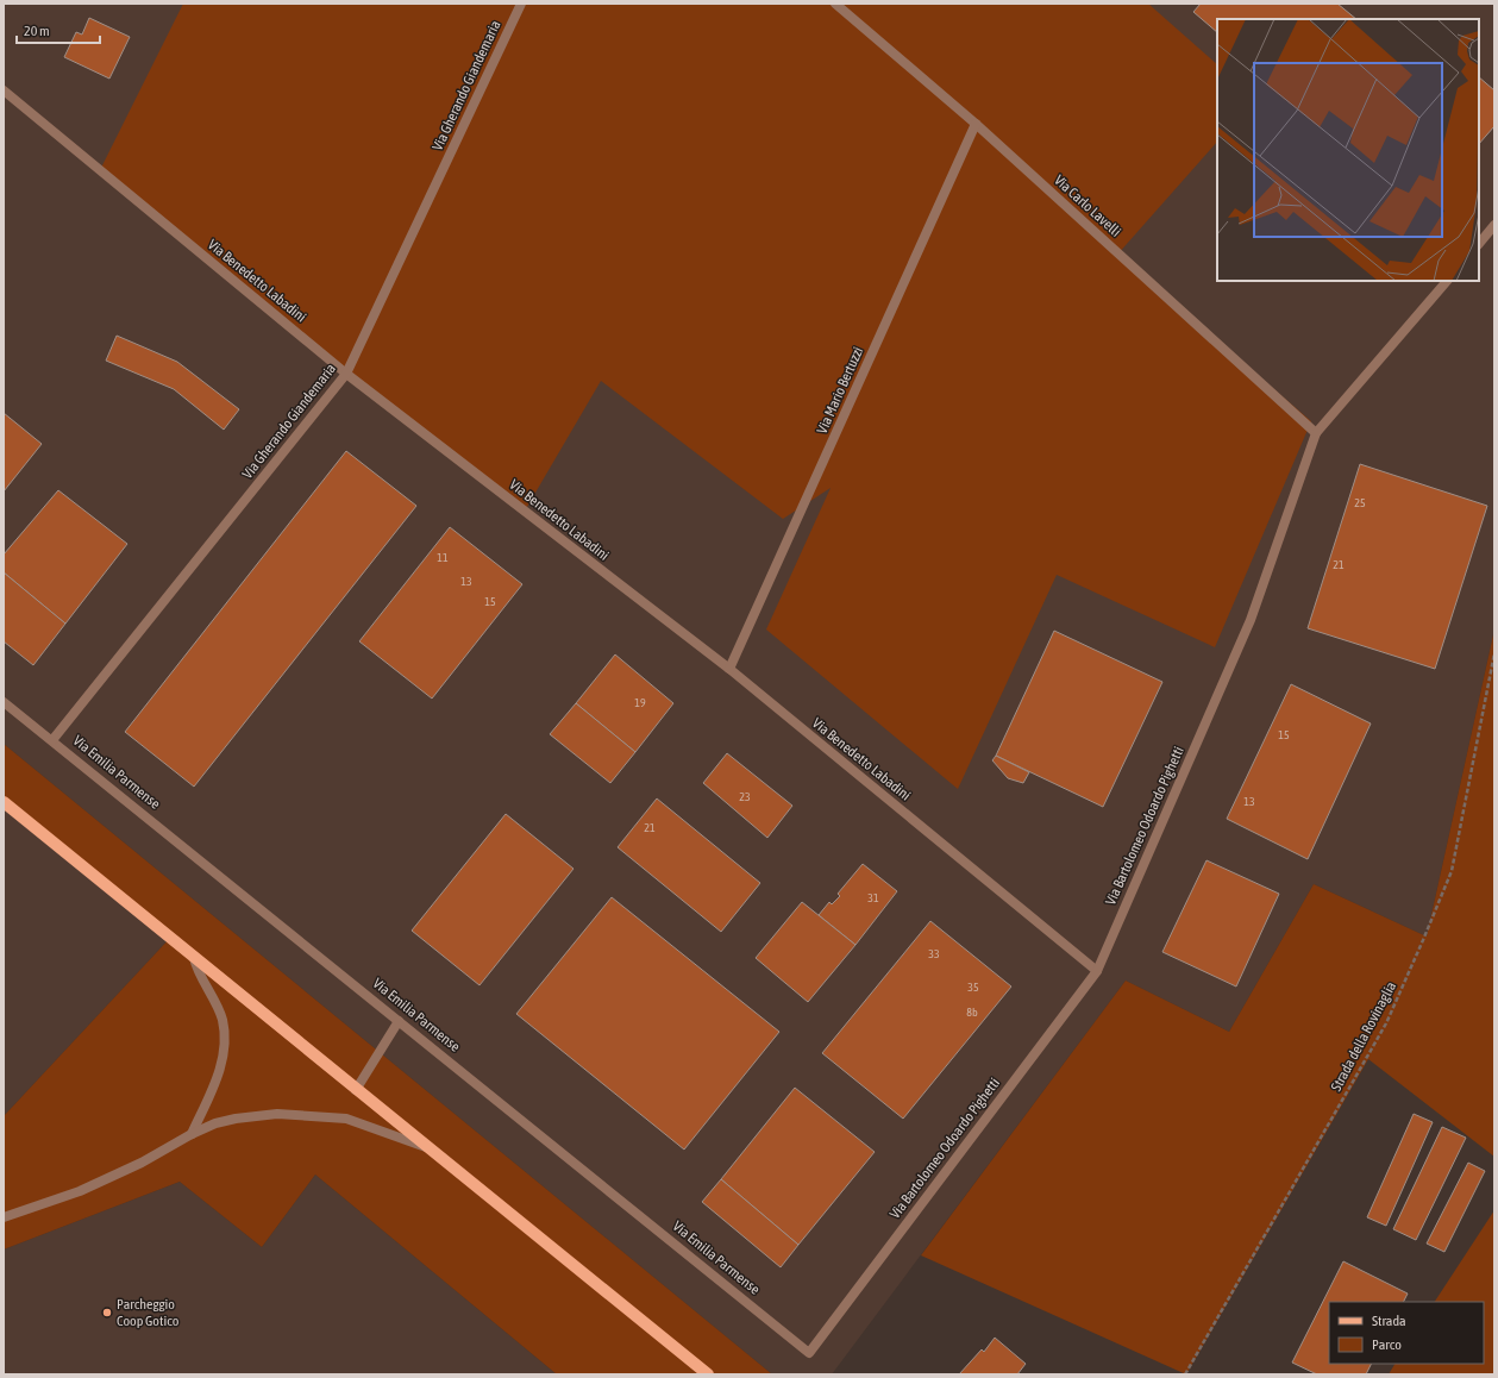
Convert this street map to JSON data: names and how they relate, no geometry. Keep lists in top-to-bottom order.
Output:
{
  "streets": {
    "street": [
      "Via Gherando Giandemaria",
      "Via Carlo Lavelli",
      "Via Benedetto Labadini",
      "Via Mario Bertuzzi",
      "Via Emilia Parmense",
      "Via Bartolomeo Odoardo Pighetti"
    ],
    "path": ["Strada della Rovinaglia"]
  },
  "crossings": [
    ["Via Gherando Giandemaria", "Via Benedetto Labadini"],
    ["Via Gherando Giandemaria", "Via Emilia Parmense"],
    ["Via Carlo Lavelli", "Via Mario Bertuzzi"],
    ["Via Carlo Lavelli", "Via Bartolomeo Odoardo Pighetti"],
    ["Via Benedetto Labadini", "Via Mario Bertuzzi"],
    ["Via Benedetto Labadini", "Via Bartolomeo Odoardo Pighetti"],
    ["Via Emilia Parmense", "Via Bartolomeo Odoardo Pighetti"]
  ],
  "places": ["Parcheggio Coop Gotico"],
  "house_numbers": [
    "25",
    "11",
    "21",
    "13",
    "15",
    "19",
    "15",
    "23",
    "13",
    "21",
    "31",
    "33",
    "35",
    "8b"
  ],
  "legend": ["Strada", "Parco"],
  "scale_bar": "20 m"
}
